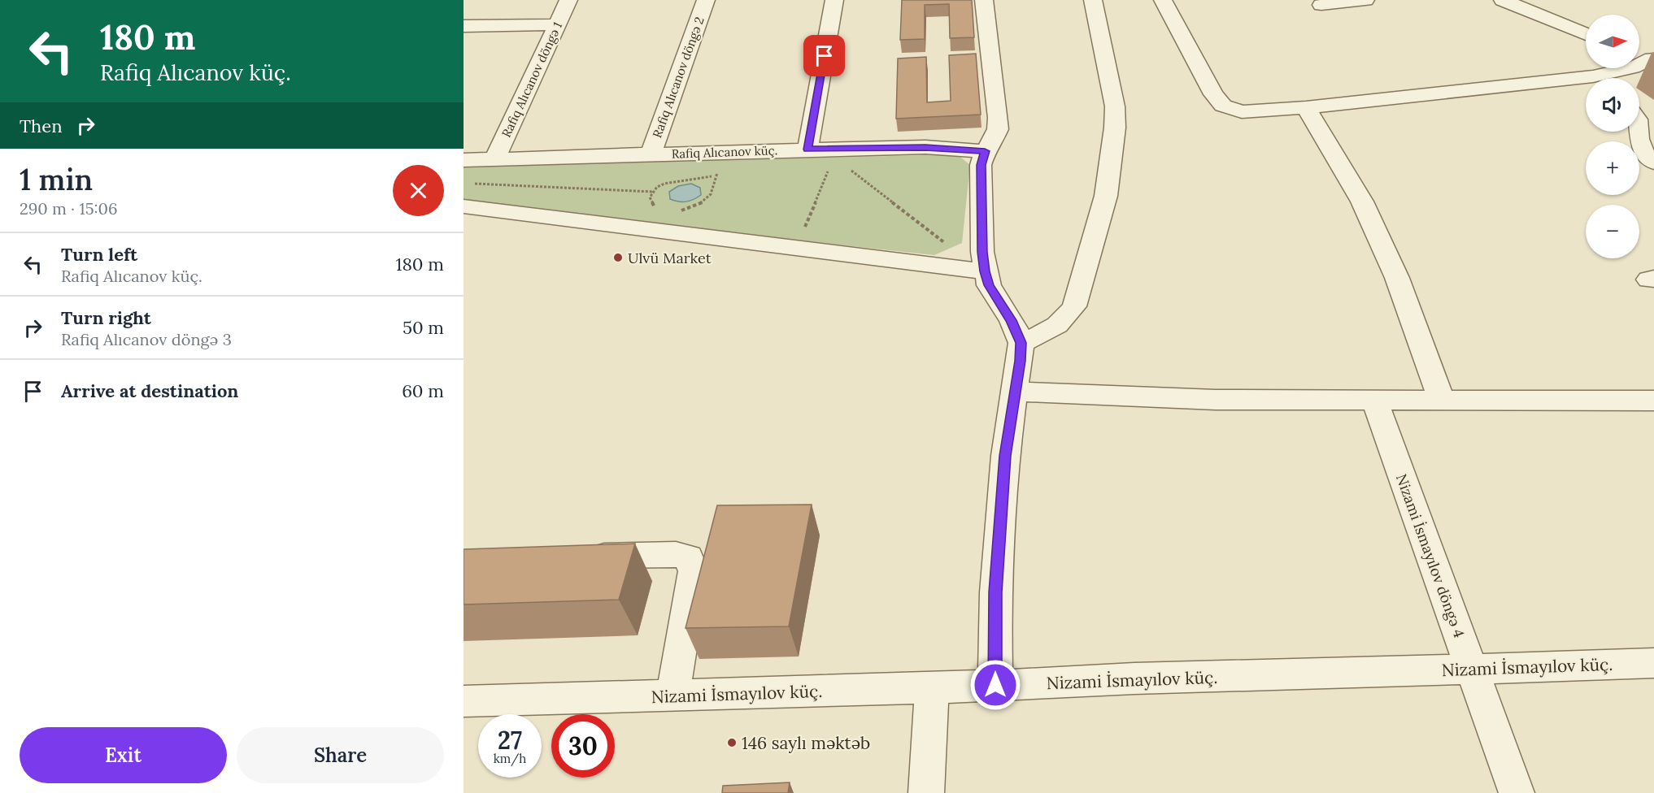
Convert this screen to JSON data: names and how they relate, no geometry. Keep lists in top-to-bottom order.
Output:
{
  "streets": {
    "street": [
      "Rafiq Alıcanov döngə 2",
      "Rafiq Alıcanov döngə 1",
      "Rafiq Alıcanov küç.",
      "Nizami İsmayılov döngə 4",
      "Nizami İsmayılov küç."
    ]
  },
  "crossings": [
    ["Rafiq Alıcanov döngə 2", "Rafiq Alıcanov küç."],
    ["Rafiq Alıcanov döngə 1", "Rafiq Alıcanov küç."],
    ["Nizami İsmayılov döngə 4", "Nizami İsmayılov küç."]
  ],
  "places": ["Ulvü Market", "146 saylı məktəb"],
  "north": "right",
  "page": {
    "turn": ["180 m", "Rafiq Alıcanov küç."],
    "map_buttons": ["+", "−"],
    "then": "Then",
    "heading": ["1 min", "290 m · 15:06"],
    "list": [
      {
        "name": "Turn left",
        "note": "Rafiq Alıcanov küç.",
        "value": "180 m"
      },
      {
        "name": "Turn right",
        "note": "Rafiq Alıcanov döngə 3",
        "value": "50 m"
      },
      {
        "name": "Arrive at destination",
        "value": "60 m"
      }
    ],
    "speed": "27 km/h",
    "limit": "30",
    "buttons": ["Exit", "Share"]
  }
}
